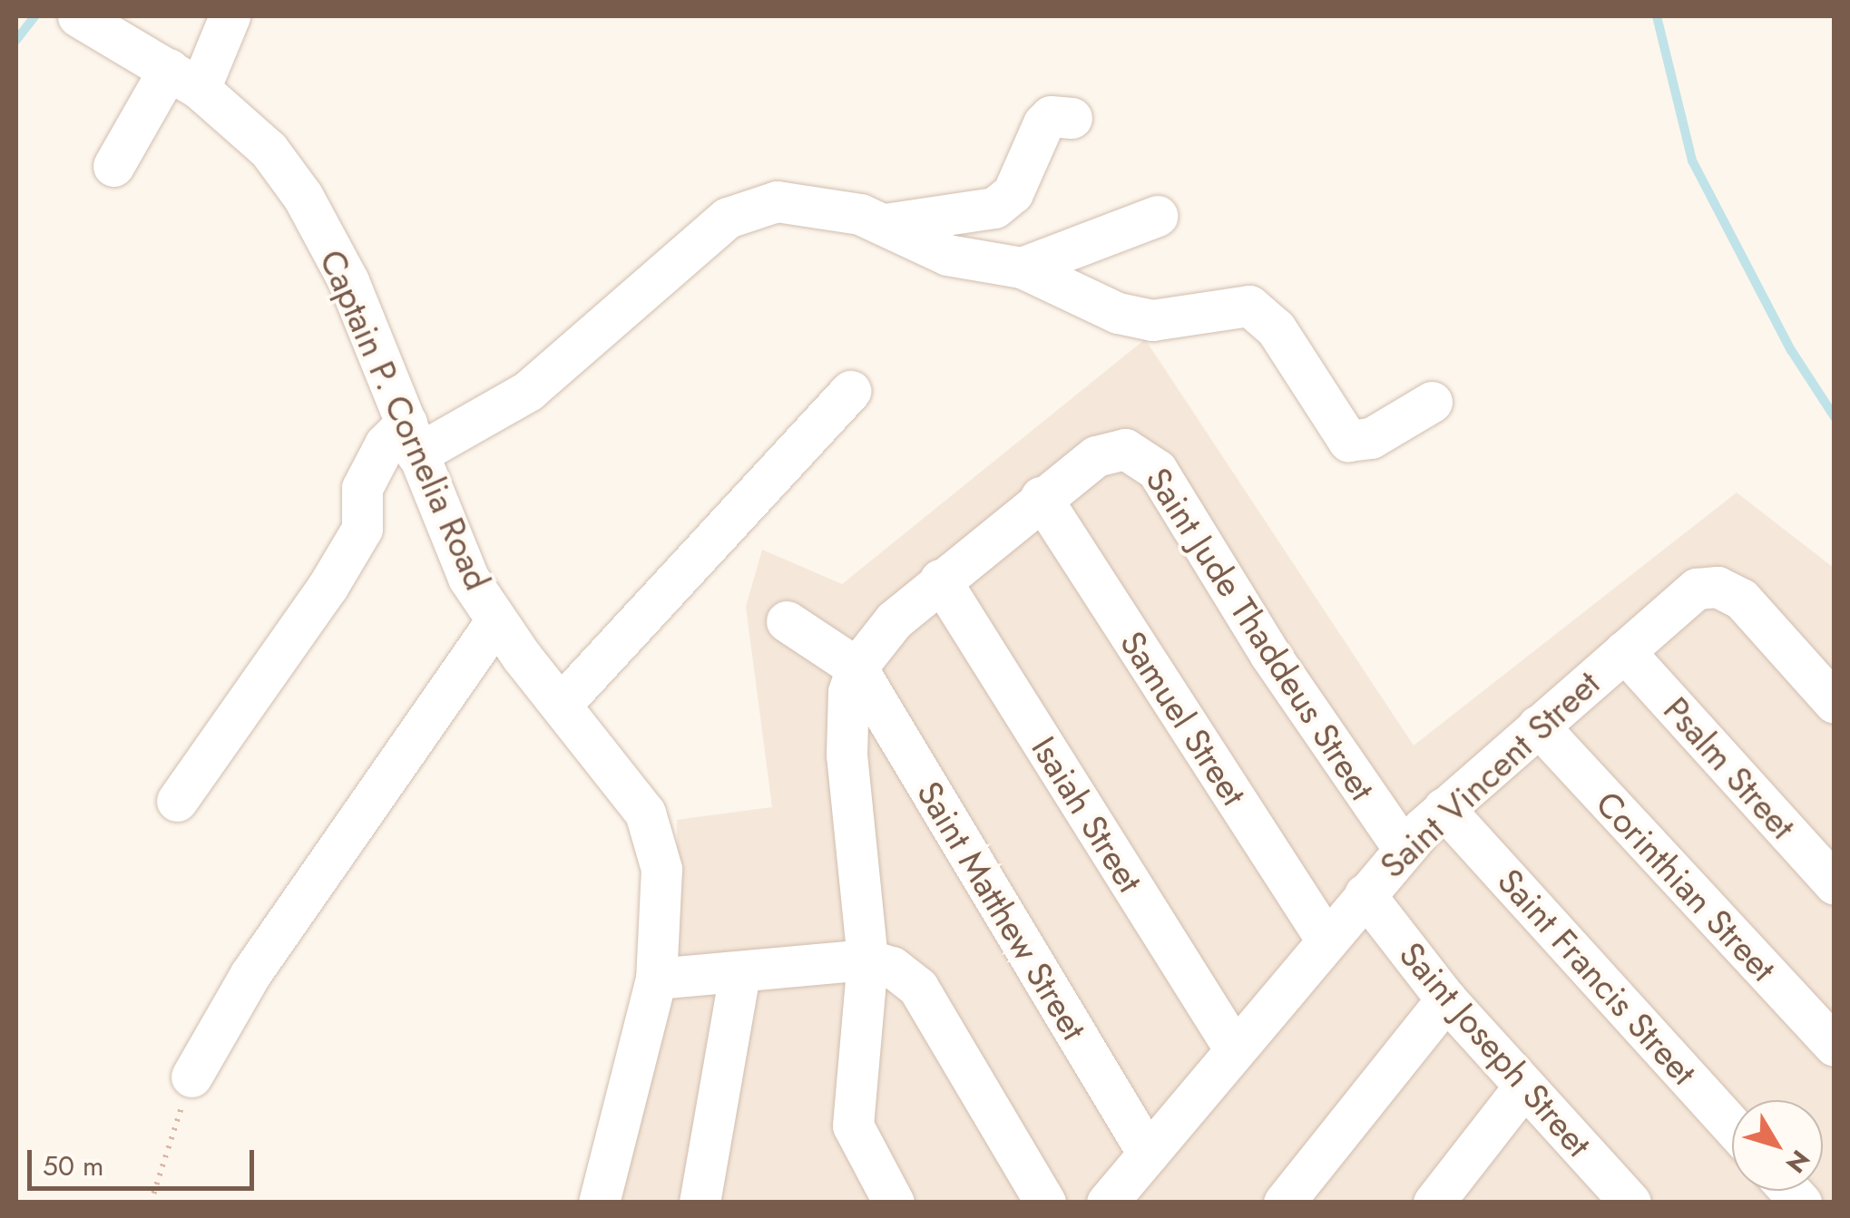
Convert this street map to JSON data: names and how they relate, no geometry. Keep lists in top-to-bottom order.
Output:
{
  "streets": {
    "street": [
      "Captain P. Cornelia Road",
      "Saint Jude Thaddeus Street",
      "Samuel Street",
      "Psalm Street",
      "Saint Vincent Street",
      "Isaiah Street",
      "Corinthian Street",
      "Saint Matthew Street",
      "Saint Francis Street",
      "Saint Joseph Street"
    ]
  },
  "crossings": [
    ["Saint Jude Thaddeus Street", "Samuel Street"],
    ["Saint Jude Thaddeus Street", "Saint Vincent Street"],
    ["Saint Jude Thaddeus Street", "Isaiah Street"],
    ["Saint Jude Thaddeus Street", "Saint Matthew Street"],
    ["Samuel Street", "Saint Vincent Street"],
    ["Psalm Street", "Saint Vincent Street"],
    ["Saint Vincent Street", "Isaiah Street"],
    ["Saint Vincent Street", "Corinthian Street"],
    ["Saint Vincent Street", "Saint Matthew Street"],
    ["Saint Vincent Street", "Saint Francis Street"],
    ["Saint Vincent Street", "Saint Joseph Street"]
  ],
  "scale_bar": "50 m",
  "north": "bottom right"
}
